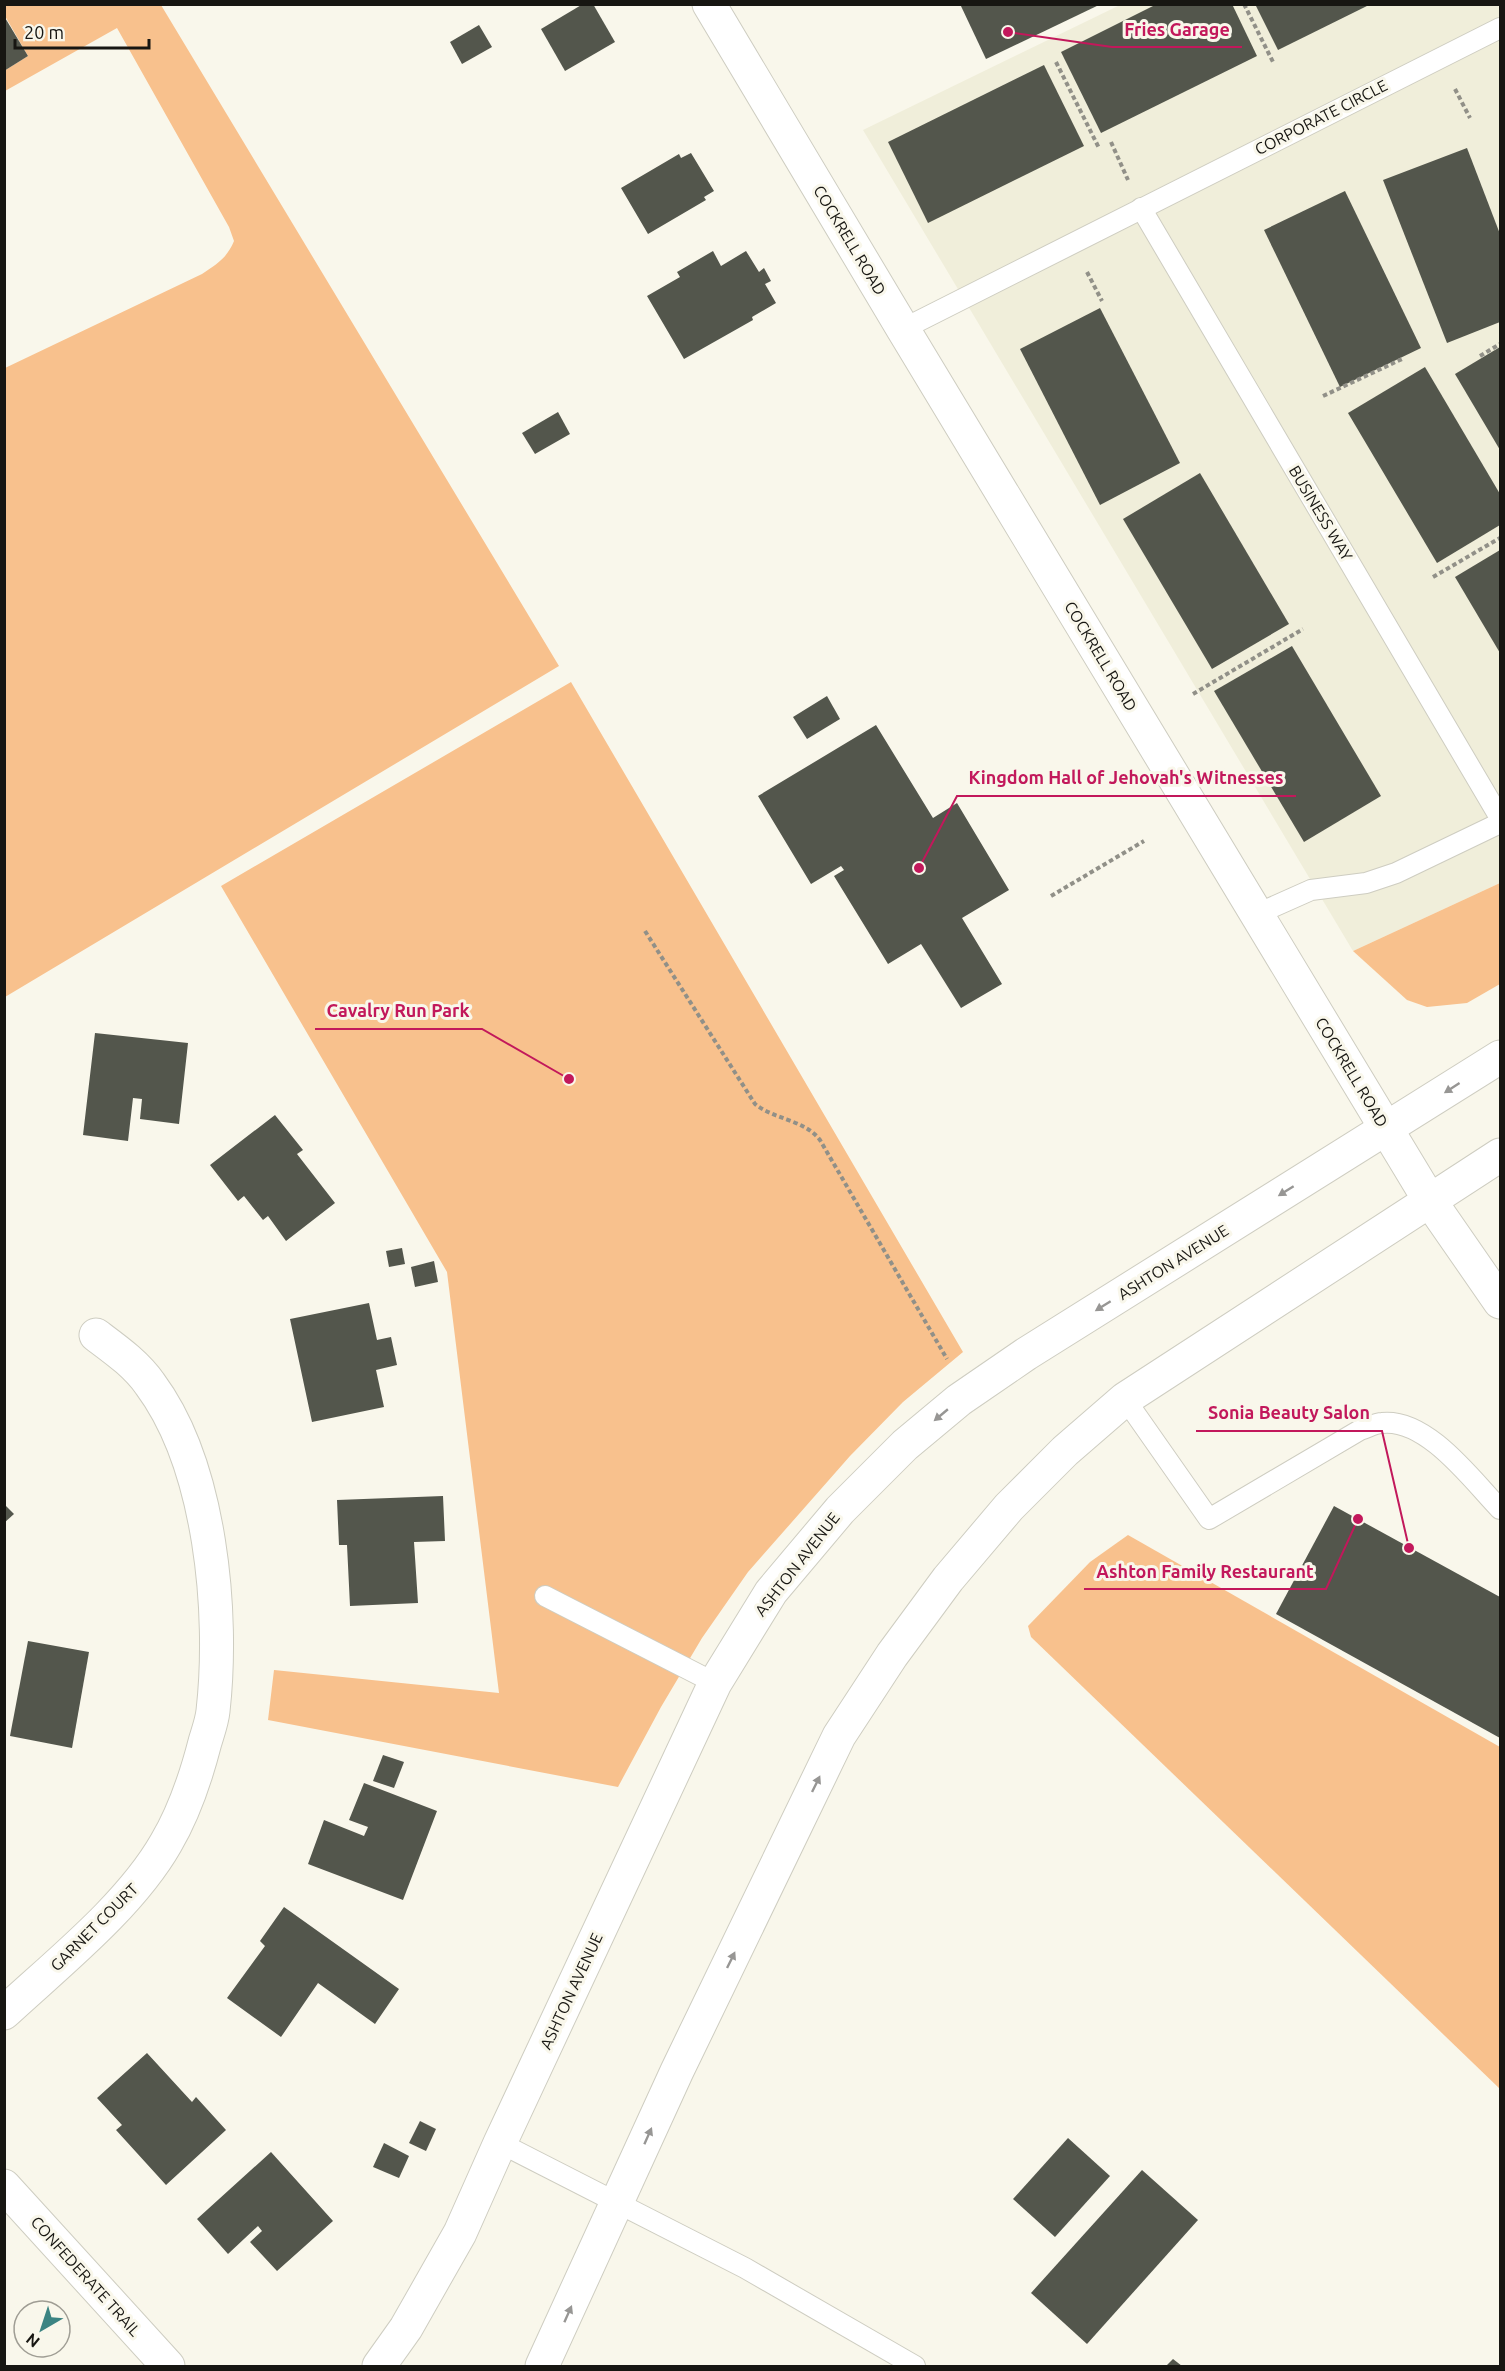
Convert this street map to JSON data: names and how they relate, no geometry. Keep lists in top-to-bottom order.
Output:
{
  "streets": {
    "street": [
      "COCKRELL ROAD",
      "ASHTON AVENUE",
      "GARNET COURT",
      "CONFEDERATE TRAIL"
    ],
    "lane": ["CORPORATE CIRCLE", "BUSINESS WAY"]
  },
  "crossings": [
    ["CORPORATE CIRCLE", "COCKRELL ROAD"],
    ["CORPORATE CIRCLE", "BUSINESS WAY"],
    ["COCKRELL ROAD", "ASHTON AVENUE"]
  ],
  "places": [
    "Fries Garage",
    "Kingdom Hall of Jehovah's Witnesses",
    "Cavalry Run Park",
    "Ashton Family Restaurant",
    "Sonia Beauty Salon"
  ],
  "scale_bar": "20 m",
  "north": "bottom left"
}
